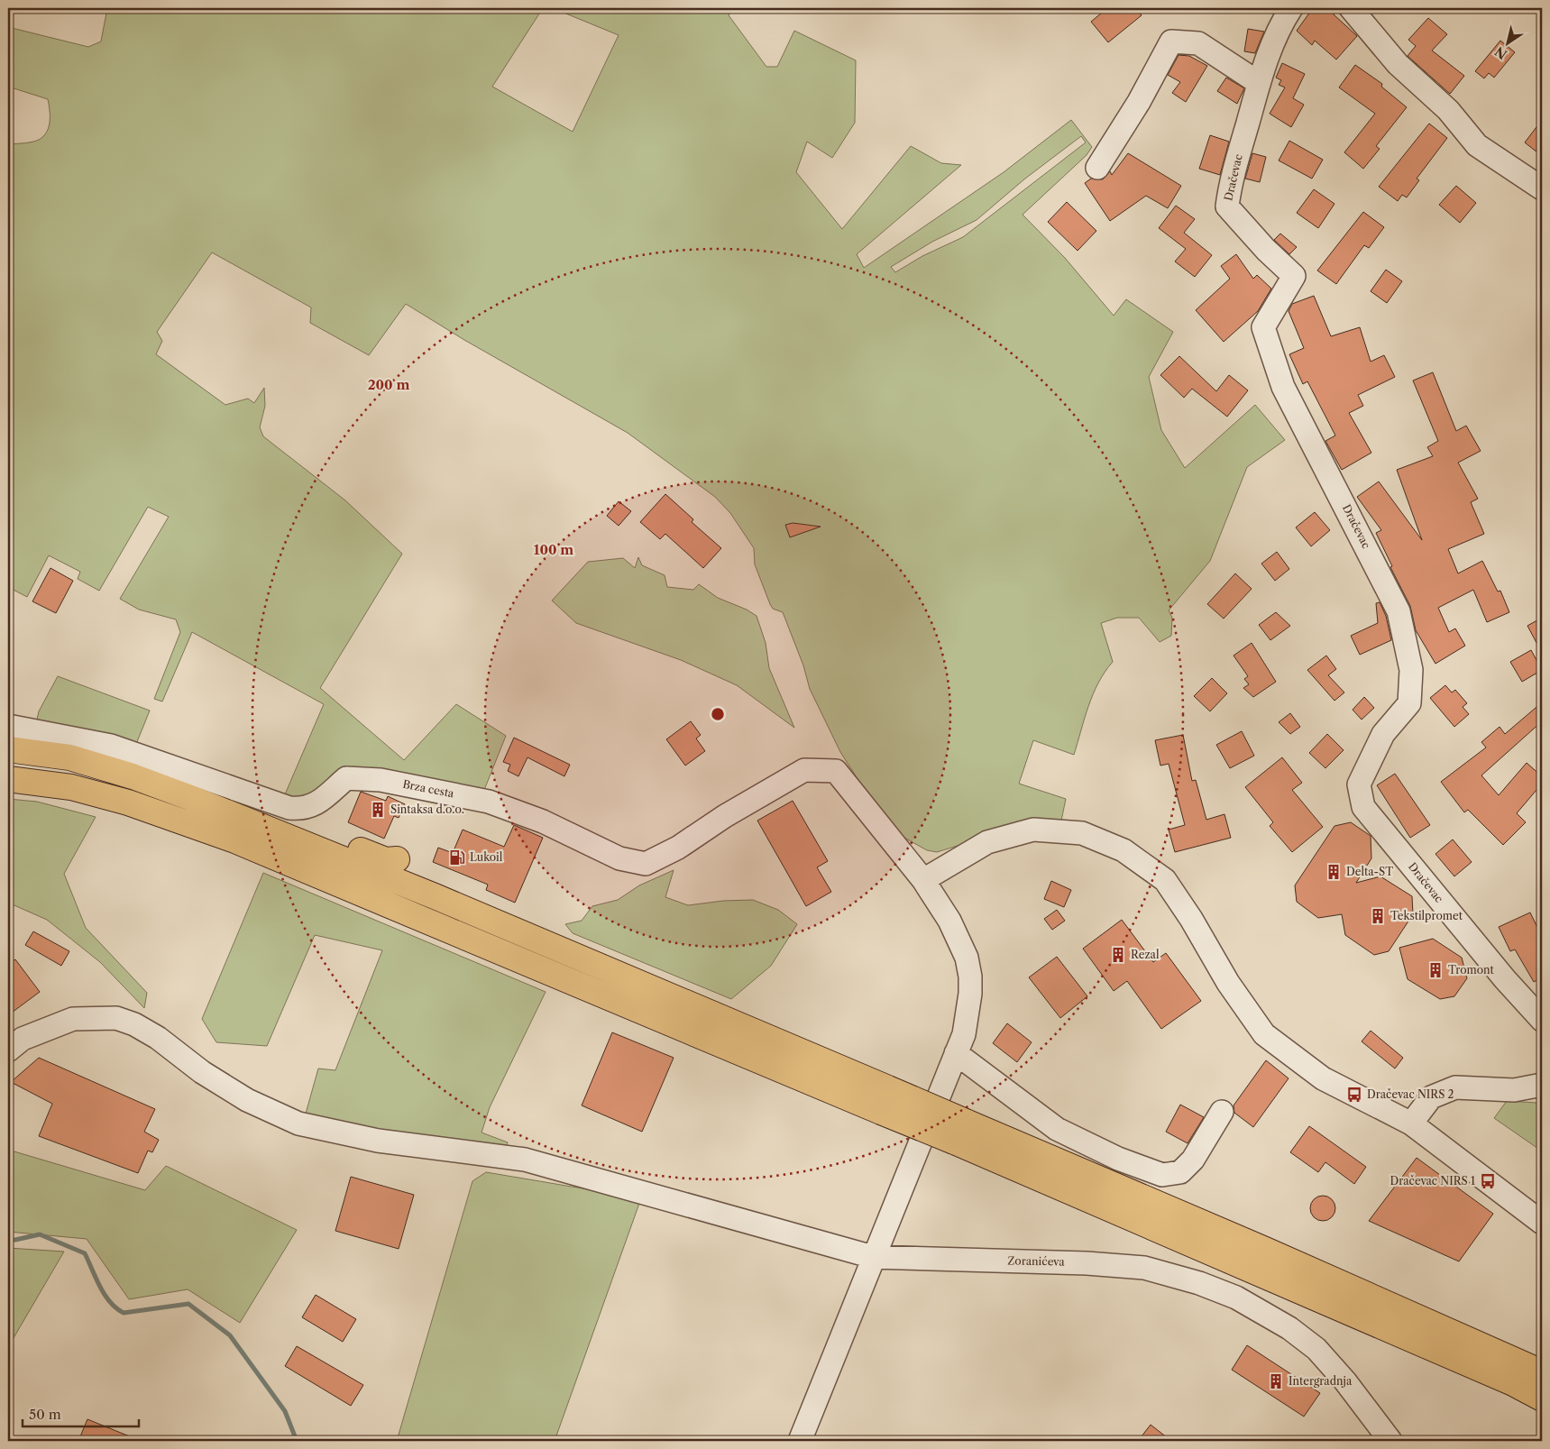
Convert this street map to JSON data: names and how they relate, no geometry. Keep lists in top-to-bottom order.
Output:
{
  "streets": {
    "street": ["Dračevac", "Brza cesta", "Zoranićeva"]
  },
  "places": {
    "building": [
      "Sintaksa d.o.o.",
      "Delta-ST",
      "Tekstilpromet",
      "Rezal",
      "Tromont",
      "Intergradnja"
    ],
    "fuel station": ["Lukoil"],
    "bus stop": ["Dračevac NIRS 2", "Dračevac NIRS 1"]
  },
  "scale_bar": "50 m",
  "north": "bottom left",
  "rings": ["200 m", "100 m"]
}
